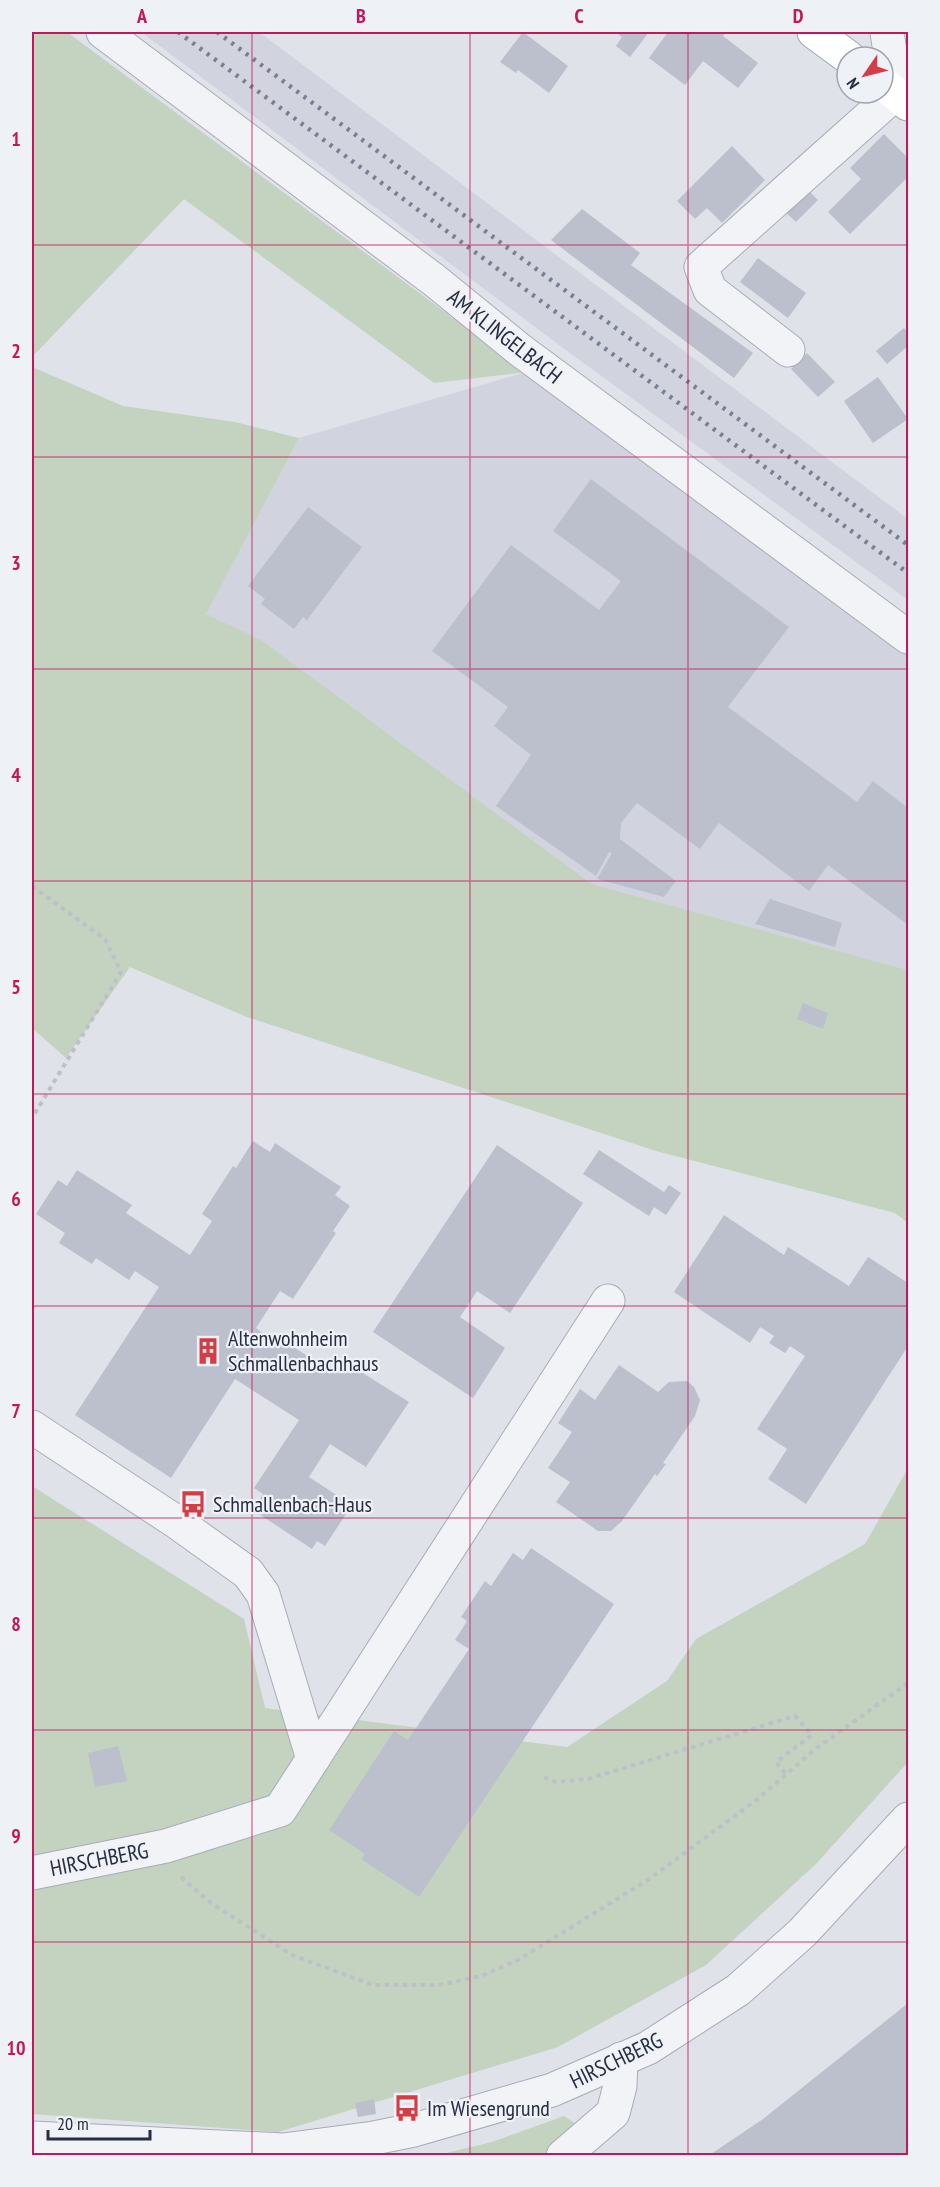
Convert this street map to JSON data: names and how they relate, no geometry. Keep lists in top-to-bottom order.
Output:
{
  "streets": {
    "street": ["AM KLINGELBACH", "HIRSCHBERG"]
  },
  "places": {
    "building": ["Altenwohnheim Schmallenbachhaus"],
    "bus stop": ["Schmallenbach-Haus", "Im Wiesengrund"]
  },
  "scale_bar": "20 m",
  "north": "bottom left",
  "grid": {
    "columns": [
      "A",
      "B",
      "C",
      "D"
    ],
    "rows": [
      "1",
      "2",
      "3",
      "4",
      "5",
      "6",
      "7",
      "8",
      "9",
      "10"
    ]
  }
}
